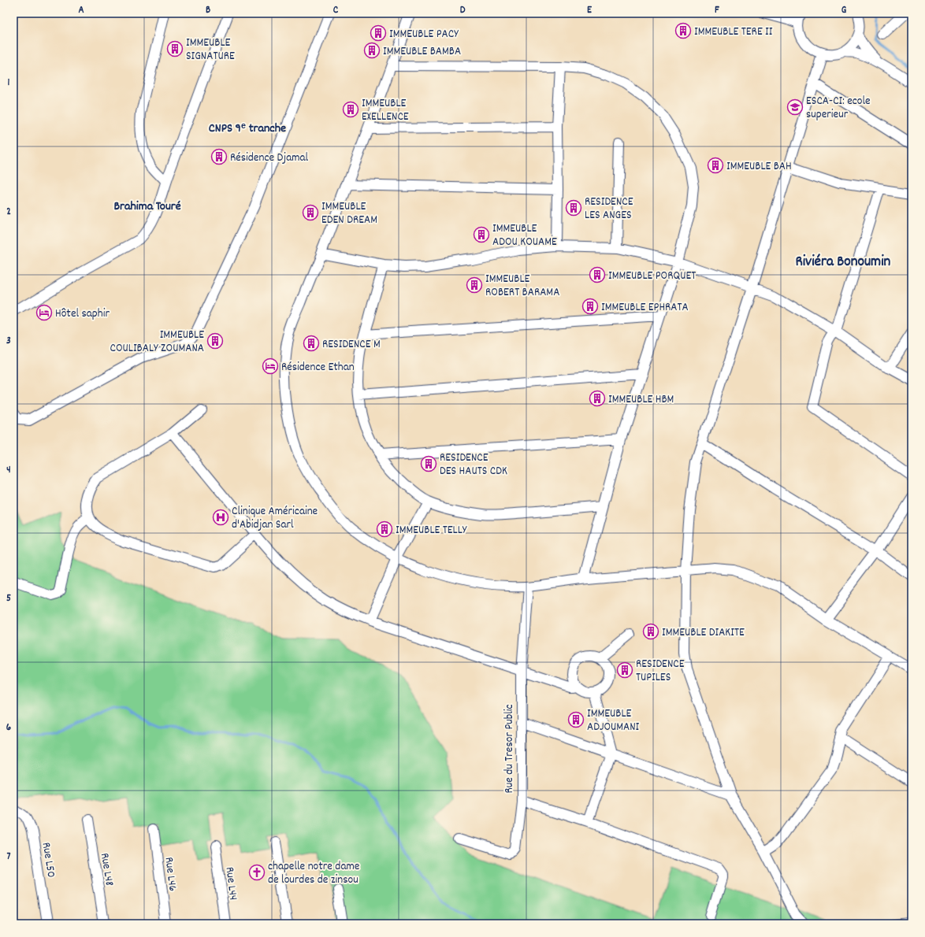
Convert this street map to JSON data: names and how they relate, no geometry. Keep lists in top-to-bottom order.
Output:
{
  "streets": {
    "street": [
      "Rue du Tresor Public",
      "Rue L50",
      "Rue L48",
      "Rue L46",
      "Rue L44"
    ]
  },
  "districts": ["CNPS 9ᵉ tranche", "Brahima Touré", "Riviéra Bonoumin"],
  "places": {
    "building": [
      "IMMEUBLE TERE II",
      "IMMEUBLE PACY",
      "IMMEUBLE SIGNATURE",
      "IMMEUBLE BAMBA",
      "IMMEUBLE EXELLENCE",
      "Résidence Djamal",
      "IMMEUBLE BAH",
      "RESIDENCE LES ANGES",
      "IMMEUBLE EDEN DREAM",
      "IMMEUBLE ADOU KOUAME",
      "IMMEUBLE PORQUET",
      "IMMEUBLE ROBERT BARAMA",
      "IMMEUBLE EPHRATA",
      "IMMEUBLE COULIBALY ZOUMANA",
      "RESIDENCE M",
      "IMMEUBLE HBM",
      "RESIDENCE DES HAUTS CDK",
      "IMMEUBLE TELLY",
      "IMMEUBLE DIAKITE",
      "RESIDENCE TUPILES",
      "IMMEUBLE ADJOUMANI"
    ],
    "school or university": ["ESCA-CI: ecole superieur"],
    "hotel": ["Hôtel saphir", "Résidence Ethan"],
    "hospital": ["Clinique Américaine d'Abidjan Sarl"],
    "church": ["chapelle notre dame de lourdes de zinsou"]
  },
  "grid": {
    "columns": [
      "A",
      "B",
      "C",
      "D",
      "E",
      "F",
      "G"
    ],
    "rows": [
      "1",
      "2",
      "3",
      "4",
      "5",
      "6",
      "7"
    ]
  }
}
